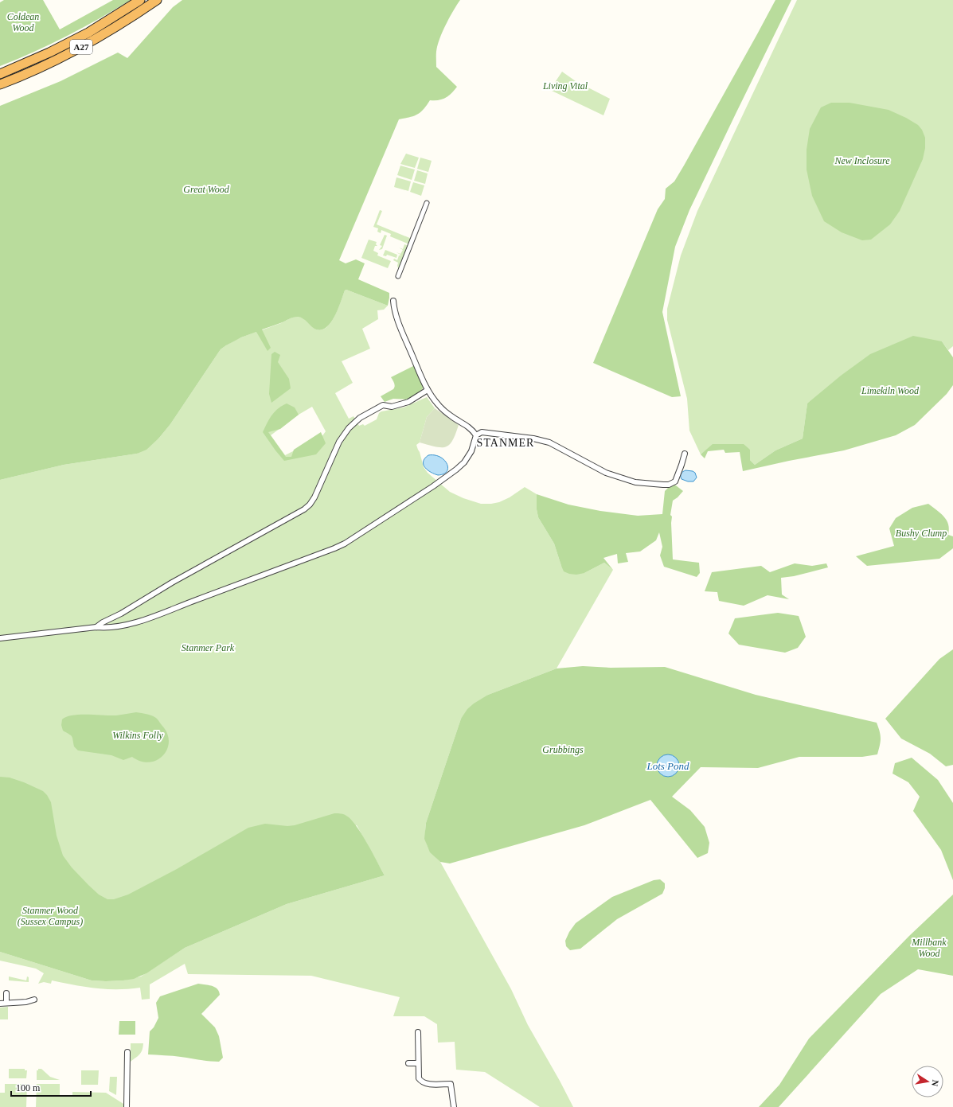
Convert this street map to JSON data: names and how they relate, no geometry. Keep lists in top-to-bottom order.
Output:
{
  "streets": {
    "highway": ["A27"]
  },
  "districts": ["STANMER"],
  "water": ["Lots Pond"],
  "parks": [
    "Coldean Wood",
    "Living Vital",
    "New Inclosure",
    "Great Wood",
    "Limekiln Wood",
    "Bushy Clump",
    "Stanmer Park",
    "Wilkins Folly",
    "Grubbings",
    "Stanmer Wood (Sussex Campus)",
    "Millbank Wood"
  ],
  "scale_bar": "100 m",
  "north": "right"
}
